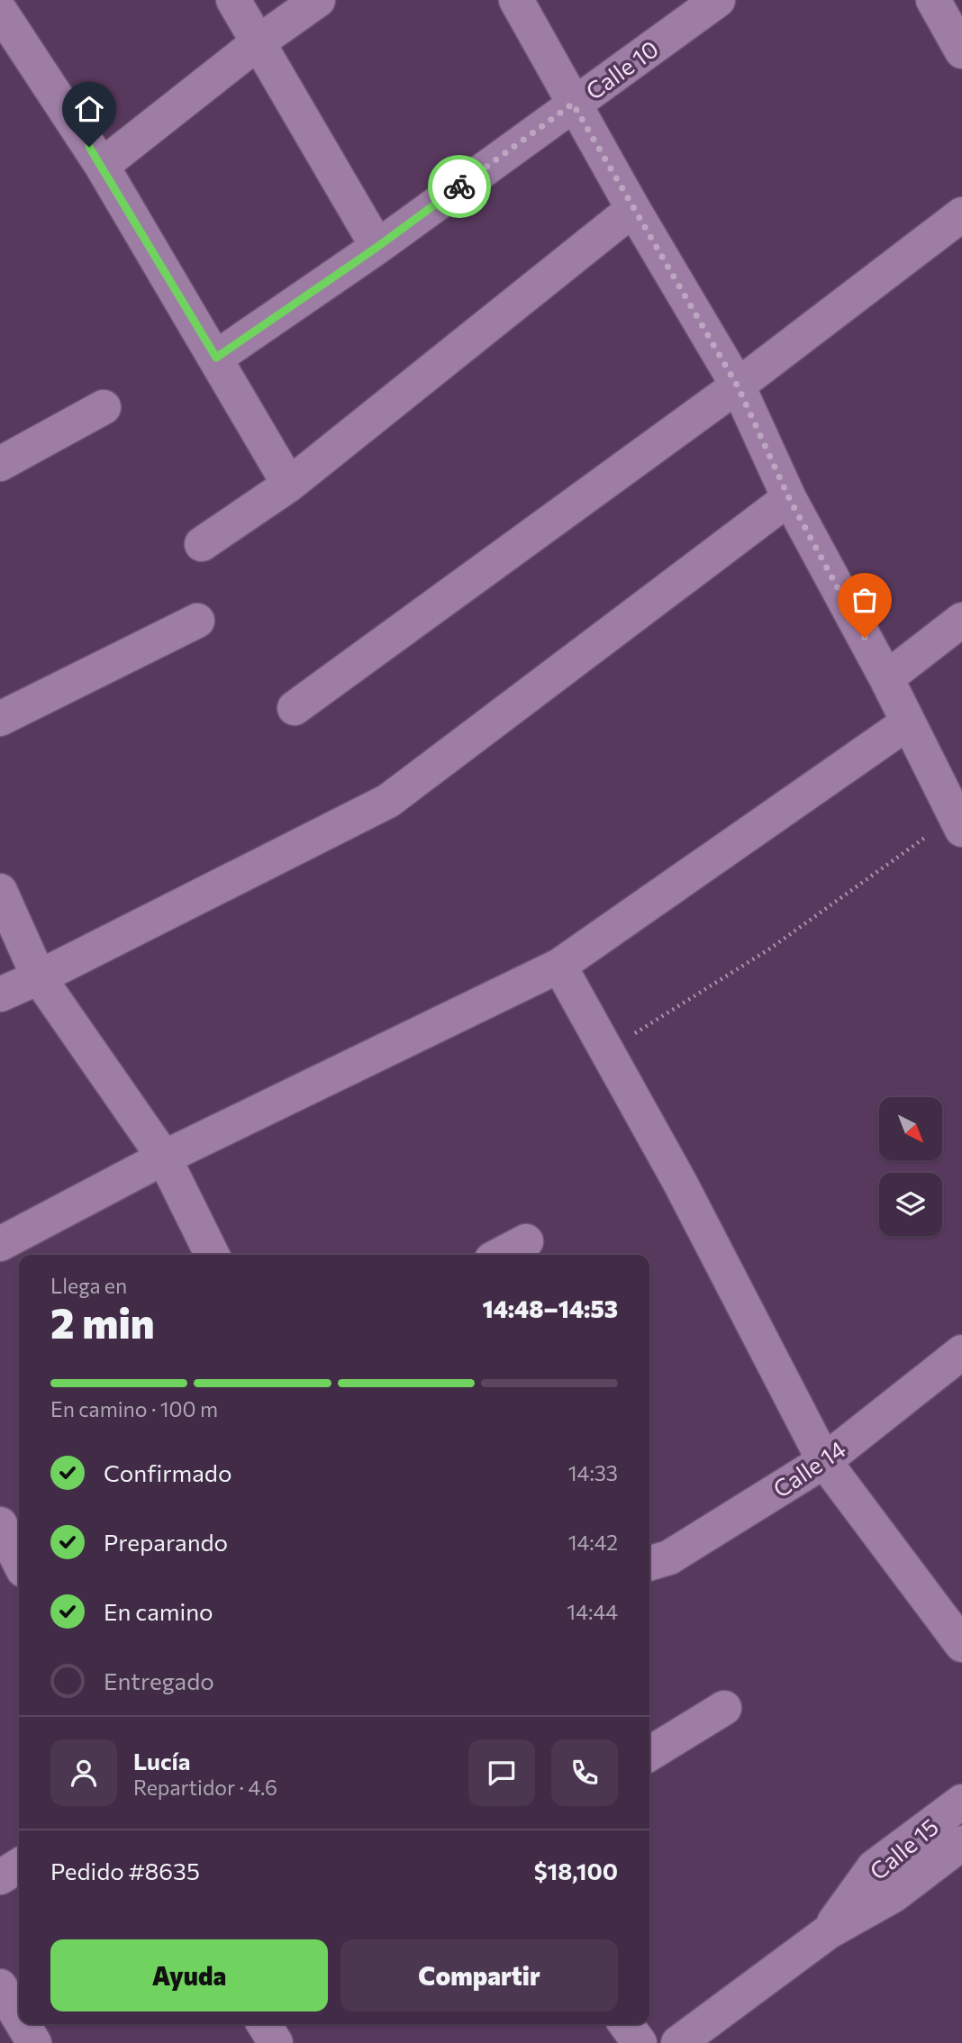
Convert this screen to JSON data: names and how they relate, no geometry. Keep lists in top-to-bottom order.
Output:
{
  "streets": {
    "street": ["Calle 10", "Calle 14", "Calle 15"]
  },
  "north": "bottom right",
  "page": {
    "heading": ["2 min", "Llega en", "14:48–14:53"],
    "panel": [
      "Lucía",
      "Repartidor · 4.6",
      "Pedido #8635",
      "$18,100"
    ],
    "bar": "En camino · 100 m",
    "list": [
      ["Confirmado", "14:33"],
      ["Preparando", "14:42"],
      ["En camino", "14:44"],
      "Entregado"
    ],
    "buttons": ["Ayuda", "Compartir"]
  }
}
